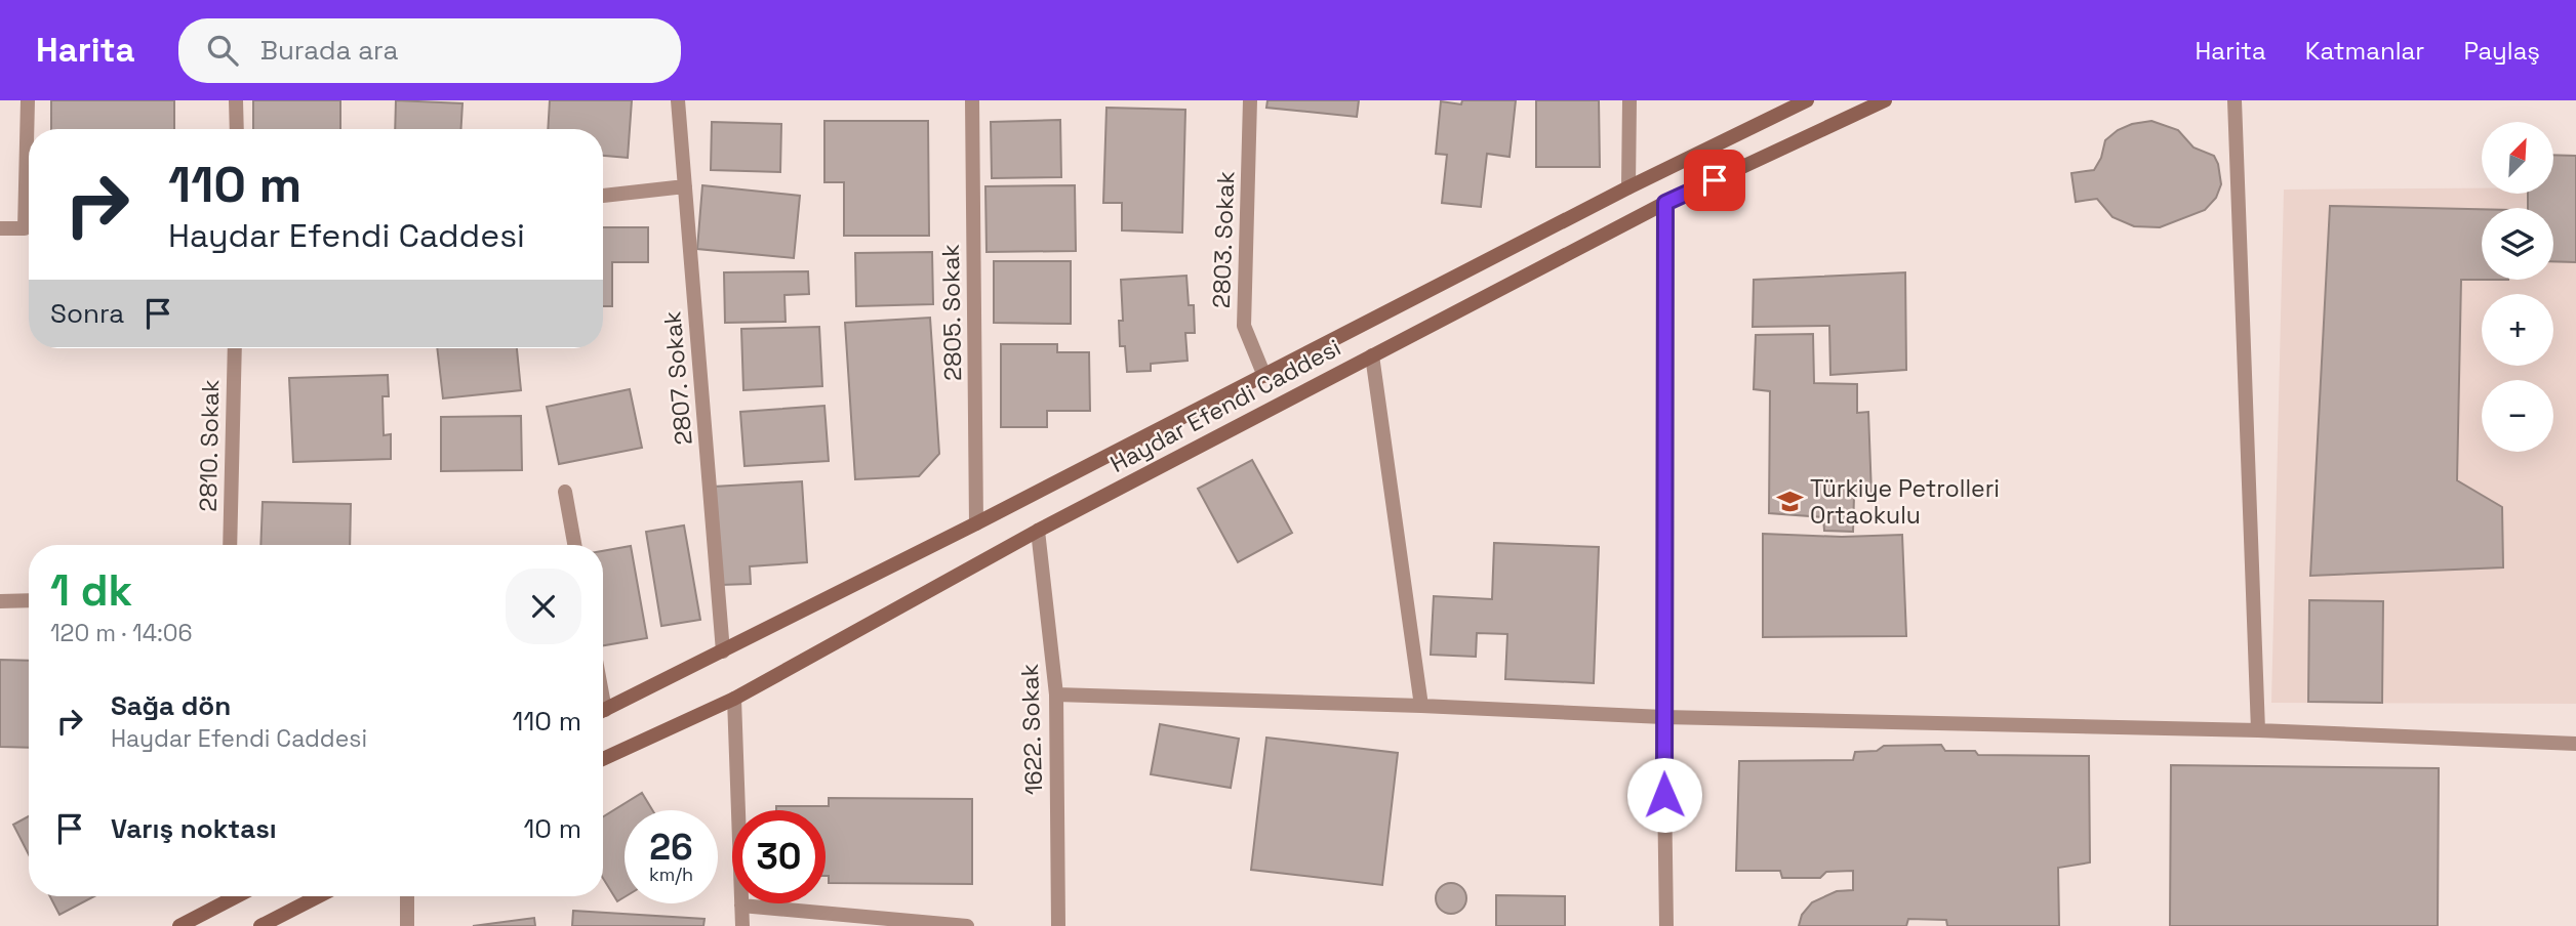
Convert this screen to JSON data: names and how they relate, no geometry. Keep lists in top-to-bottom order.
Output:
{
  "streets": {
    "main road": ["Haydar Efendi Caddesi"],
    "street": [
      "2803. Sokak",
      "2805. Sokak",
      "2807. Sokak",
      "2810. Sokak",
      "1622. Sokak"
    ]
  },
  "crossings": [
    ["2803. Sokak", "Haydar Efendi Caddesi"],
    ["2805. Sokak", "Haydar Efendi Caddesi"],
    ["2807. Sokak", "Haydar Efendi Caddesi"],
    ["Haydar Efendi Caddesi", "1622. Sokak"]
  ],
  "places": {
    "school or university": ["Türkiye Petrolleri Ortaokulu"]
  },
  "north": "top right",
  "page": {
    "header": "Harita",
    "search": "Burada ara",
    "nav": ["Harita", "Katmanlar", "Paylaş"],
    "map_buttons": ["+", "−"],
    "turn": ["110 m", "Haydar Efendi Caddesi"],
    "then": "Sonra",
    "heading": ["1 dk", "120 m · 14:06"],
    "list": [
      {
        "name": "Sağa dön",
        "note": "Haydar Efendi Caddesi",
        "value": "110 m"
      },
      {
        "name": "Varış noktası",
        "value": "10 m"
      }
    ],
    "speed": "26 km/h",
    "limit": "30"
  }
}
